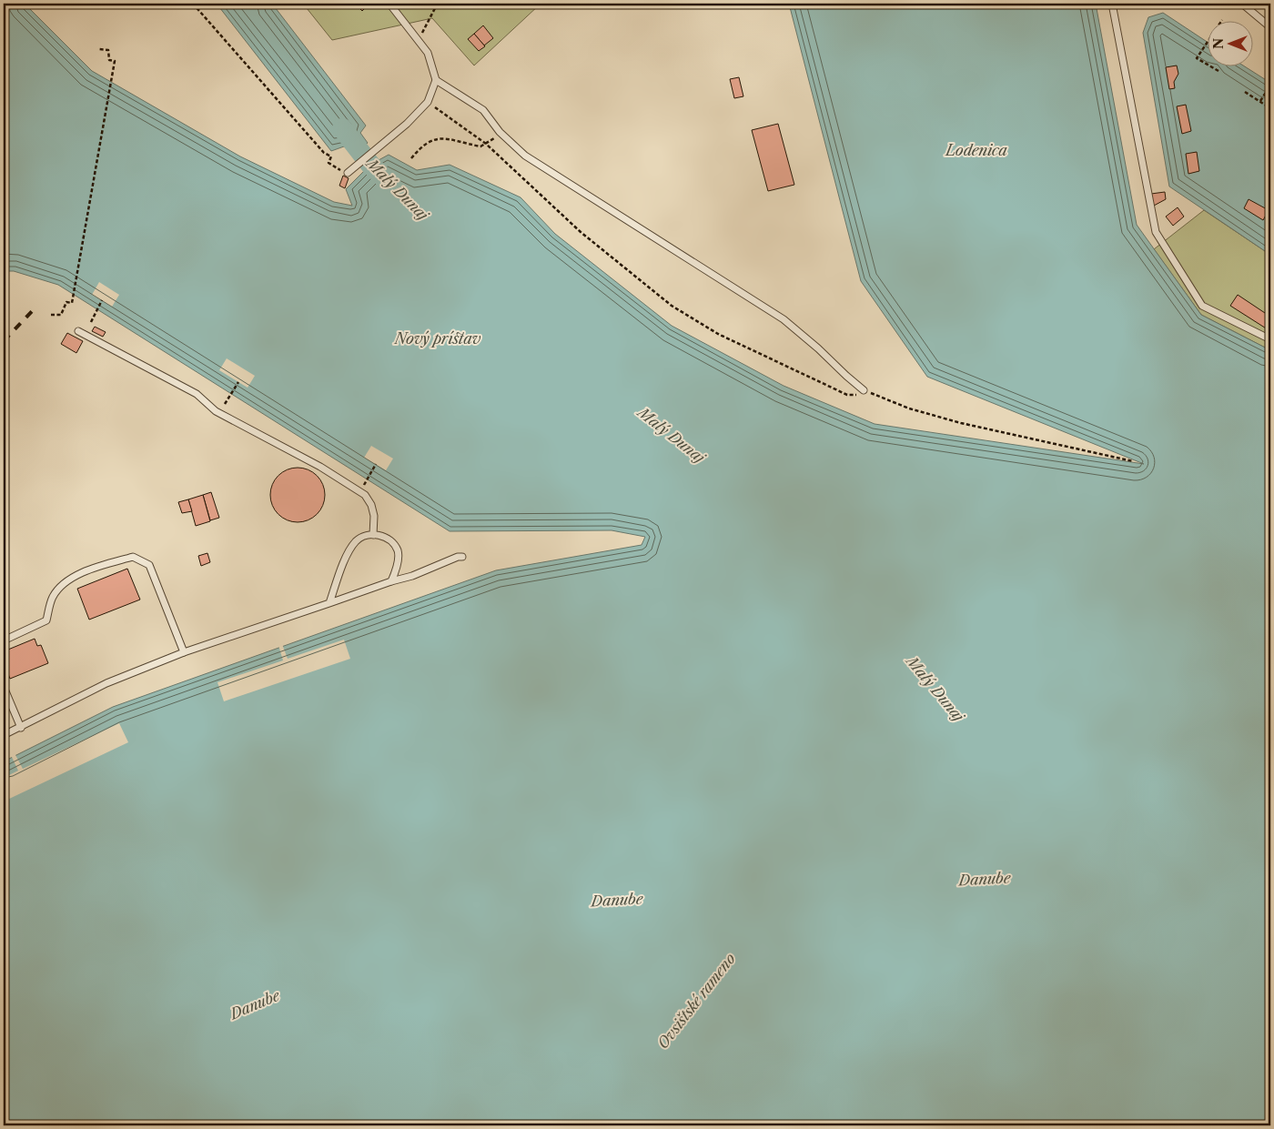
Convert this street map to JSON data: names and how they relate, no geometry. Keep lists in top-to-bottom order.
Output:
{
  "water": [
    "Lodenica",
    "Malý Dunaj",
    "Nový prístav",
    "Danube",
    "Ovsištské rameno"
  ],
  "north": "left"
}
